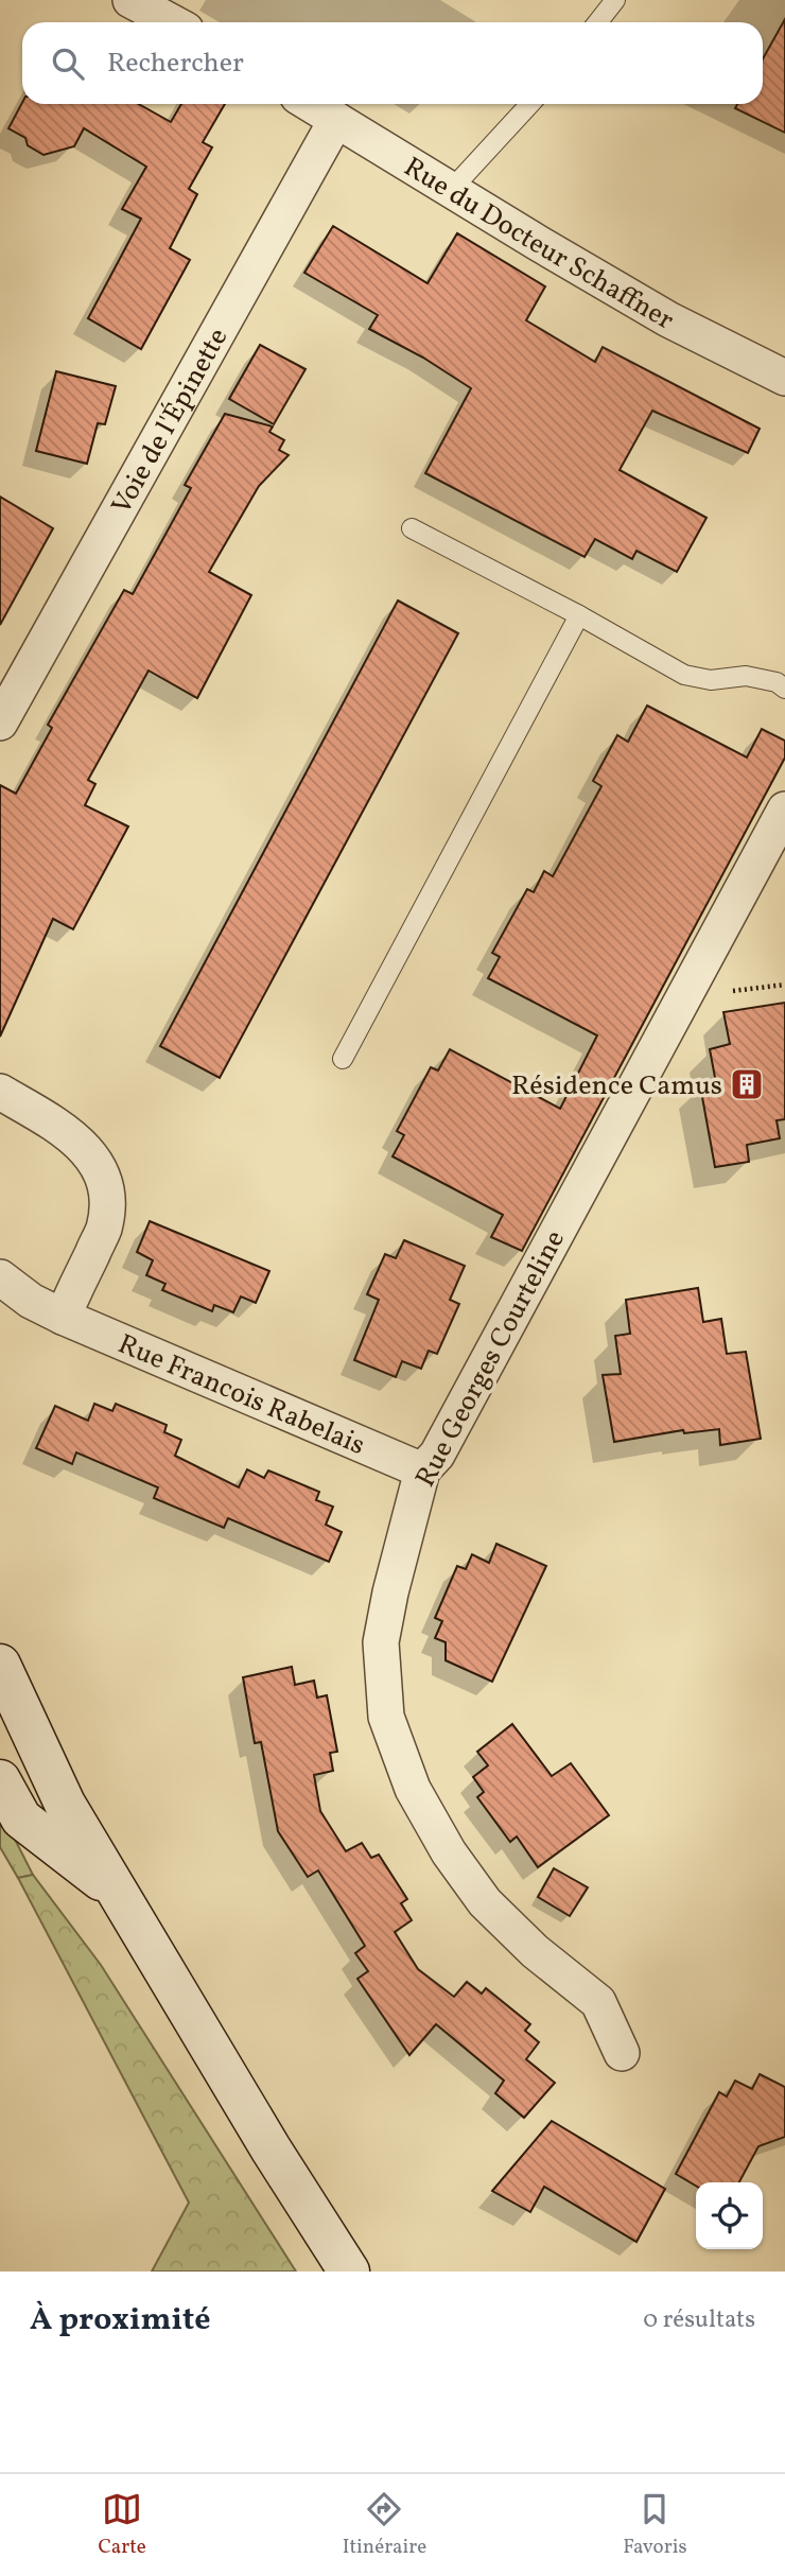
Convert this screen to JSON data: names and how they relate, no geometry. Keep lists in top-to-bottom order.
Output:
{
  "streets": {
    "street": [
      "Rue du Docteur Schaffner",
      "Voie de l'Épinette",
      "Rue Georges Courteline",
      "Rue Francois Rabelais"
    ]
  },
  "crossings": [
    ["Rue du Docteur Schaffner", "Voie de l'Épinette"],
    ["Rue Georges Courteline", "Rue Francois Rabelais"]
  ],
  "places": {
    "building": ["Résidence Camus"]
  },
  "page": {
    "search": "Rechercher",
    "heading": ["À proximité", "0 résultats"],
    "nav": ["Carte", "Itinéraire", "Favoris"]
  }
}
